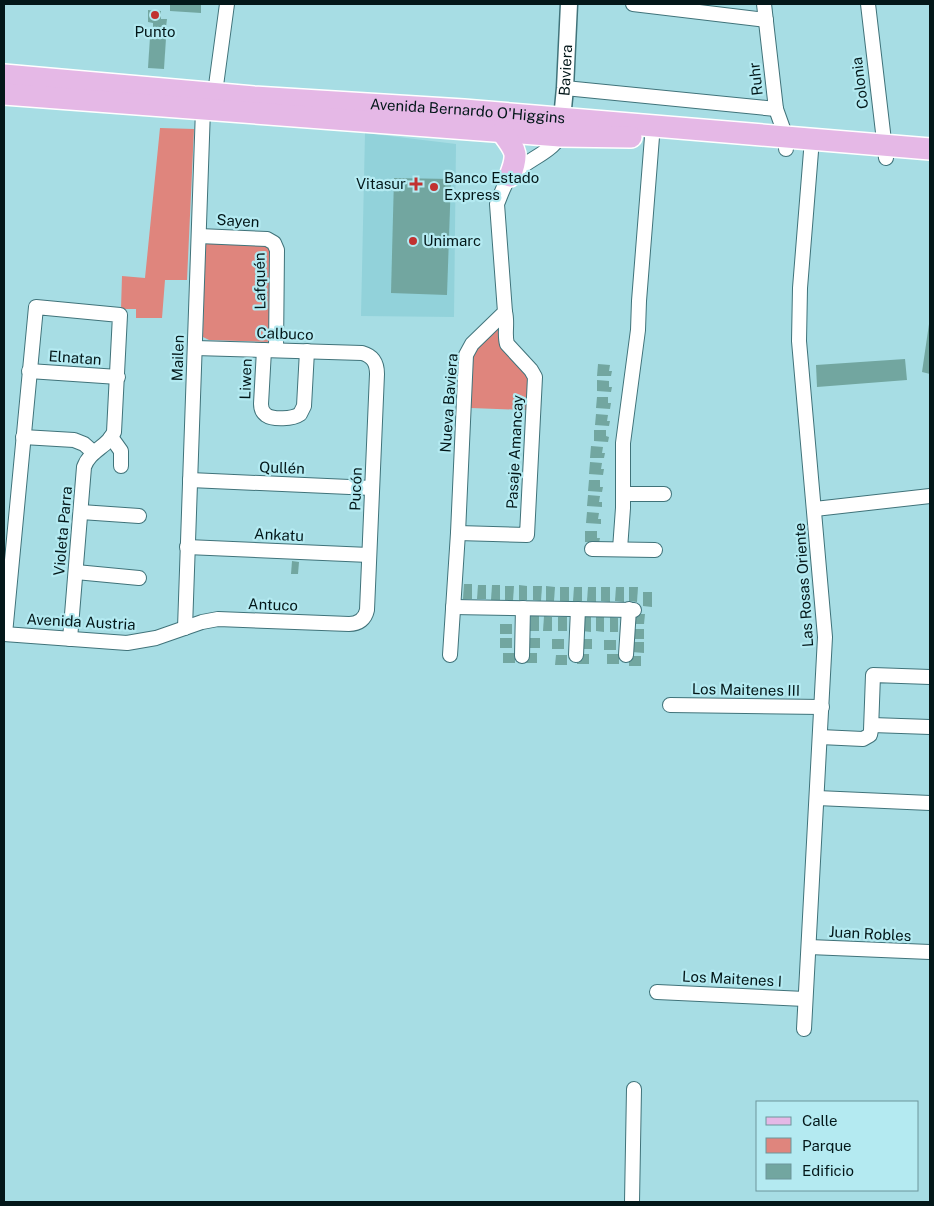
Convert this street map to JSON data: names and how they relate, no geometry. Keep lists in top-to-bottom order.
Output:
{
  "streets": {
    "main road": ["Avenida Bernardo O'Higgins"],
    "street": [
      "Baviera",
      "Ruhr",
      "Colonia",
      "Sayen",
      "Lafquén",
      "Calbuco",
      "Elnatan",
      "Mailen",
      "Liwen",
      "Nueva Baviera",
      "Pasaje Amancay",
      "Qullén",
      "Pucón",
      "Violeta Parra",
      "Ankatu",
      "Las Rosas Oriente",
      "Antuco",
      "Avenida Austria",
      "Los Maitenes III",
      "Juan Robles",
      "Los Maitenes I"
    ]
  },
  "crossings": [
    ["Baviera", "Avenida Bernardo O'Higgins"],
    ["Ruhr", "Avenida Bernardo O'Higgins"],
    ["Colonia", "Avenida Bernardo O'Higgins"],
    ["Avenida Bernardo O'Higgins", "Mailen"],
    ["Avenida Bernardo O'Higgins", "Las Rosas Oriente"],
    ["Sayen", "Lafquén"],
    ["Sayen", "Mailen"],
    ["Lafquén", "Calbuco"],
    ["Lafquén", "Liwen"],
    ["Calbuco", "Mailen"],
    ["Calbuco", "Liwen"],
    ["Calbuco", "Pucón"],
    ["Mailen", "Qullén"],
    ["Mailen", "Ankatu"],
    ["Mailen", "Antuco"],
    ["Mailen", "Avenida Austria"],
    ["Nueva Baviera", "Pasaje Amancay"],
    ["Qullén", "Pucón"],
    ["Pucón", "Ankatu"],
    ["Pucón", "Antuco"],
    ["Violeta Parra", "Avenida Austria"],
    ["Las Rosas Oriente", "Los Maitenes III"],
    ["Las Rosas Oriente", "Juan Robles"],
    ["Las Rosas Oriente", "Los Maitenes I"],
    ["Antuco", "Avenida Austria"]
  ],
  "places": {
    "other": ["Punto", "Banco Estado Express", "Unimarc"],
    "health": ["Vitasur"]
  },
  "legend": ["Calle", "Parque", "Edificio"]
}
